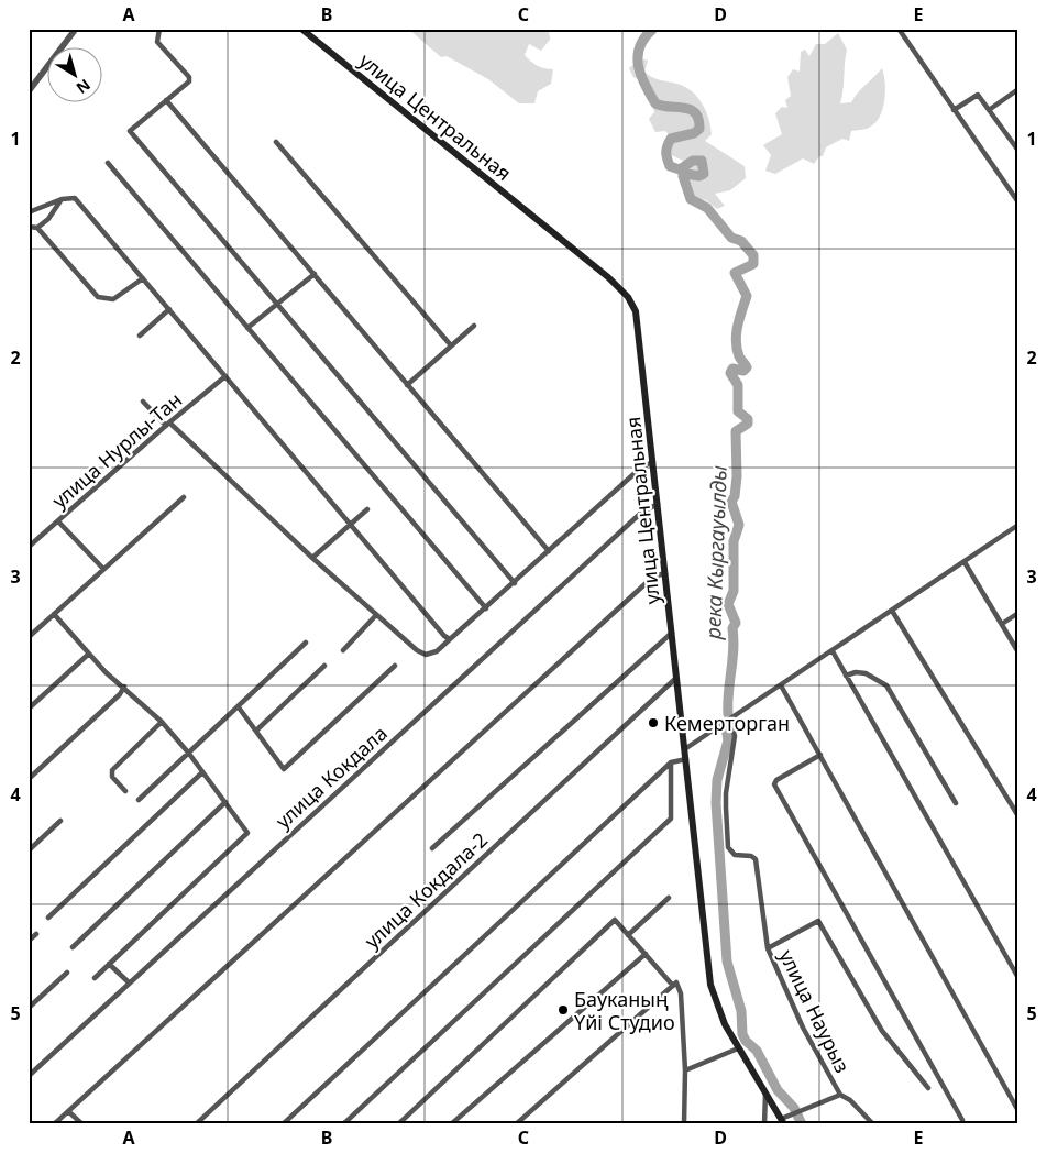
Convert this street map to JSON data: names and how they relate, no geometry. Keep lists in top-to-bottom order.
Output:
{
  "streets": {
    "main road": ["улица Центральная"],
    "street": [
      "улица Нурлы-Тан",
      "улица Кокдала",
      "улица Кокдала-2",
      "улица Наурыз"
    ]
  },
  "crossings": [
    ["улица Центральная", "улица Кокдала"],
    ["улица Центральная", "улица Кокдала-2"]
  ],
  "water": ["река Кыргауылды"],
  "places": ["Кемерторган", "Бауканың Үйі Студио"],
  "north": "bottom right",
  "grid": {
    "columns": [
      "A",
      "B",
      "C",
      "D",
      "E"
    ],
    "rows": [
      "1",
      "2",
      "3",
      "4",
      "5"
    ]
  }
}
